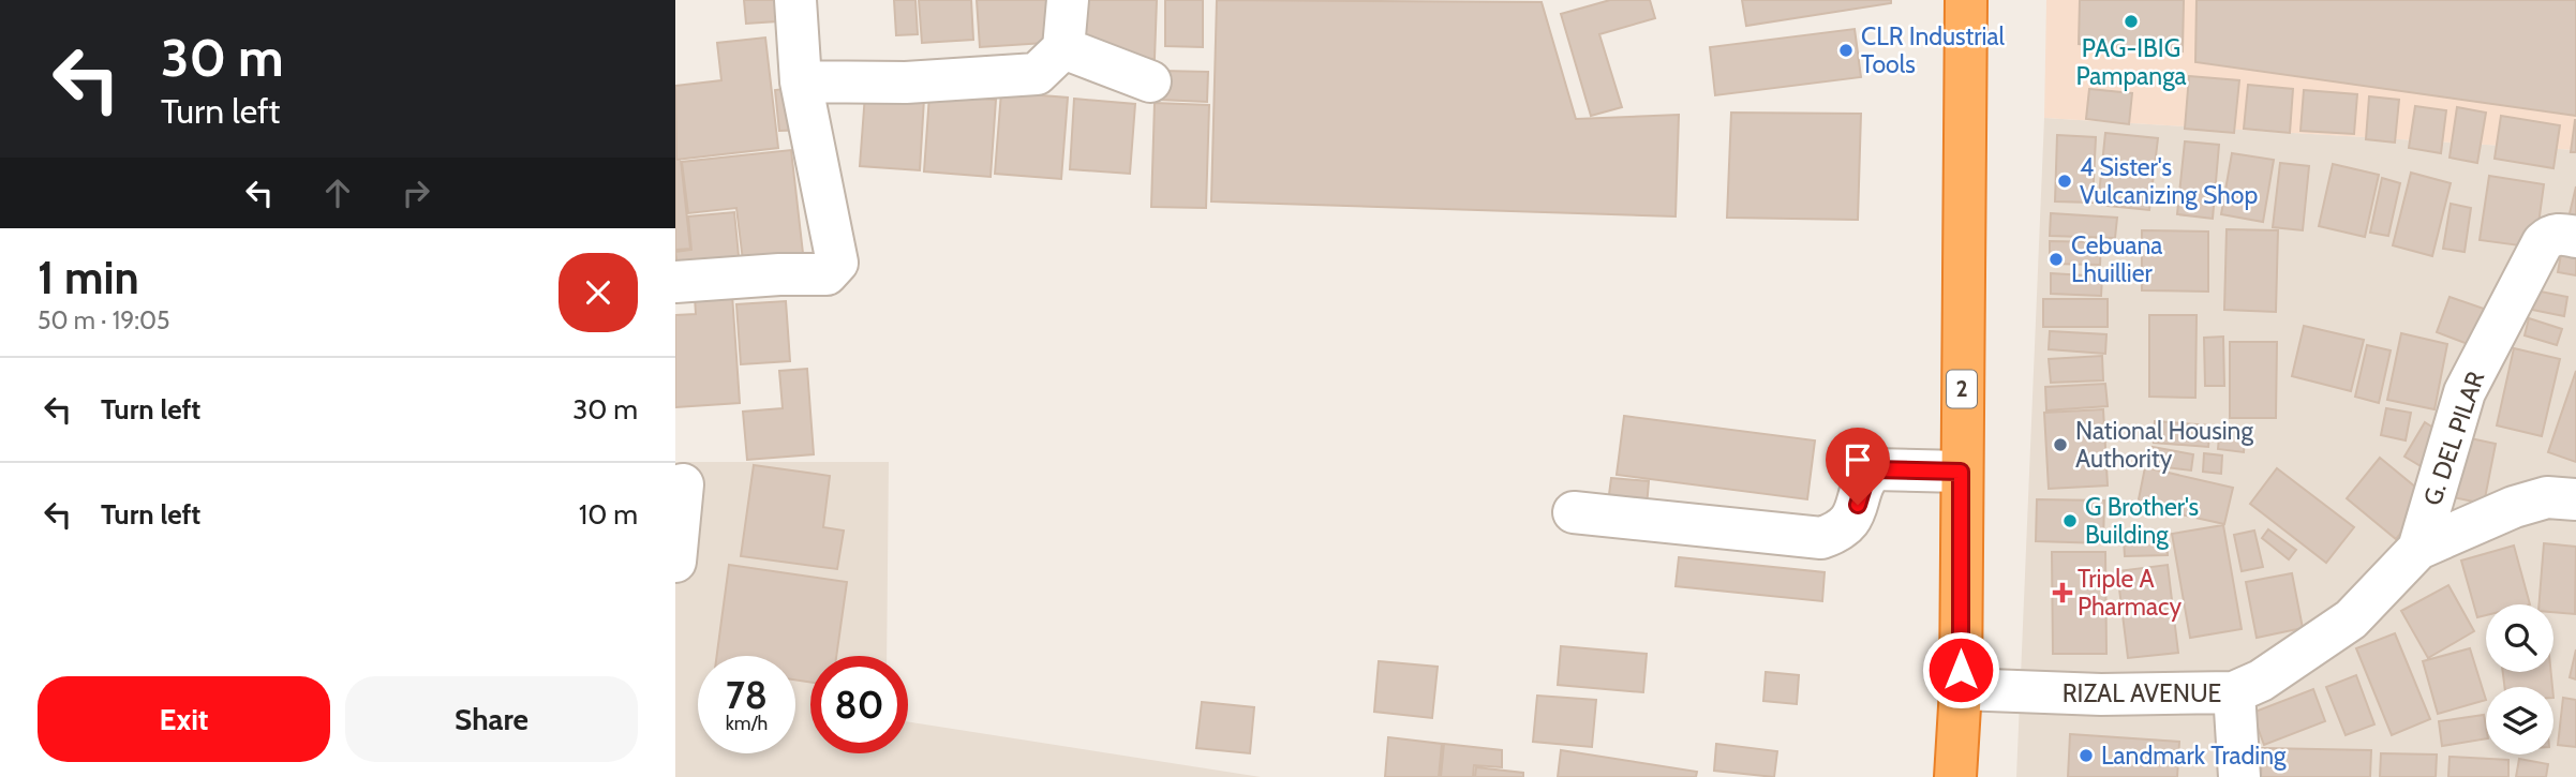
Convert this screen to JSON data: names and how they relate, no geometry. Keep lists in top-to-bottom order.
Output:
{
  "streets": {
    "highway": ["2"],
    "street": ["G. DEL PILAR", "RIZAL AVENUE"]
  },
  "crossings": [
    ["2", "RIZAL AVENUE"],
    ["G. DEL PILAR", "RIZAL AVENUE"]
  ],
  "places": {
    "other": [
      "PAG-IBIG Pampanga",
      "CLR Industrial Tools",
      "4 Sister's Vulcanizing Shop",
      "Cebuana Lhuillier",
      "National Housing Authority",
      "G Brother's Building",
      "Landmark Trading"
    ],
    "health": ["Triple A Pharmacy"]
  },
  "page": {
    "turn": ["30 m", "Turn left"],
    "heading": ["1 min", "50 m · 19:05"],
    "list": [
      {
        "name": "Turn left",
        "value": "30 m"
      },
      {
        "name": "Turn left",
        "value": "10 m"
      }
    ],
    "speed": "78 km/h",
    "limit": "80",
    "buttons": ["Exit", "Share"]
  }
}
